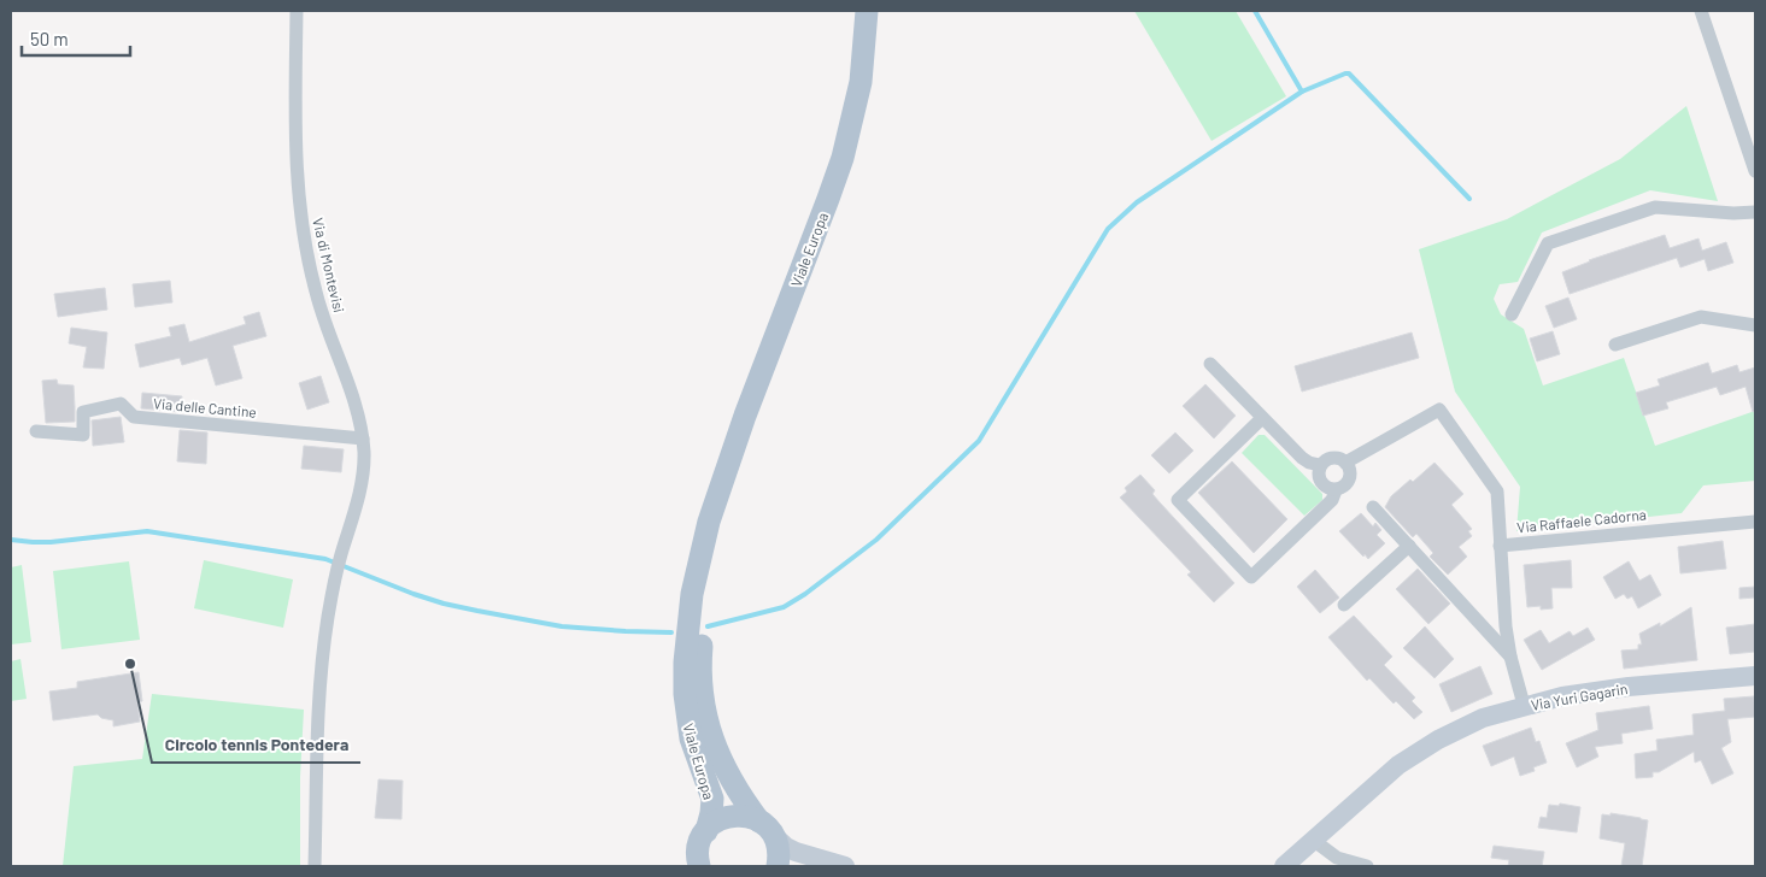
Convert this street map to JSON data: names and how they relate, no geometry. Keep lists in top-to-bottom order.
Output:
{
  "streets": {
    "main road": ["Viale Europa"],
    "street": [
      "Via di Montevisi",
      "Via delle Cantine",
      "Via Raffaele Cadorna",
      "Via Yuri Gagarin"
    ]
  },
  "crossings": [
    ["Via di Montevisi", "Via delle Cantine"],
    ["Via Raffaele Cadorna", "Via Yuri Gagarin"]
  ],
  "places": ["Circolo tennis Pontedera"],
  "scale_bar": "50 m"
}
